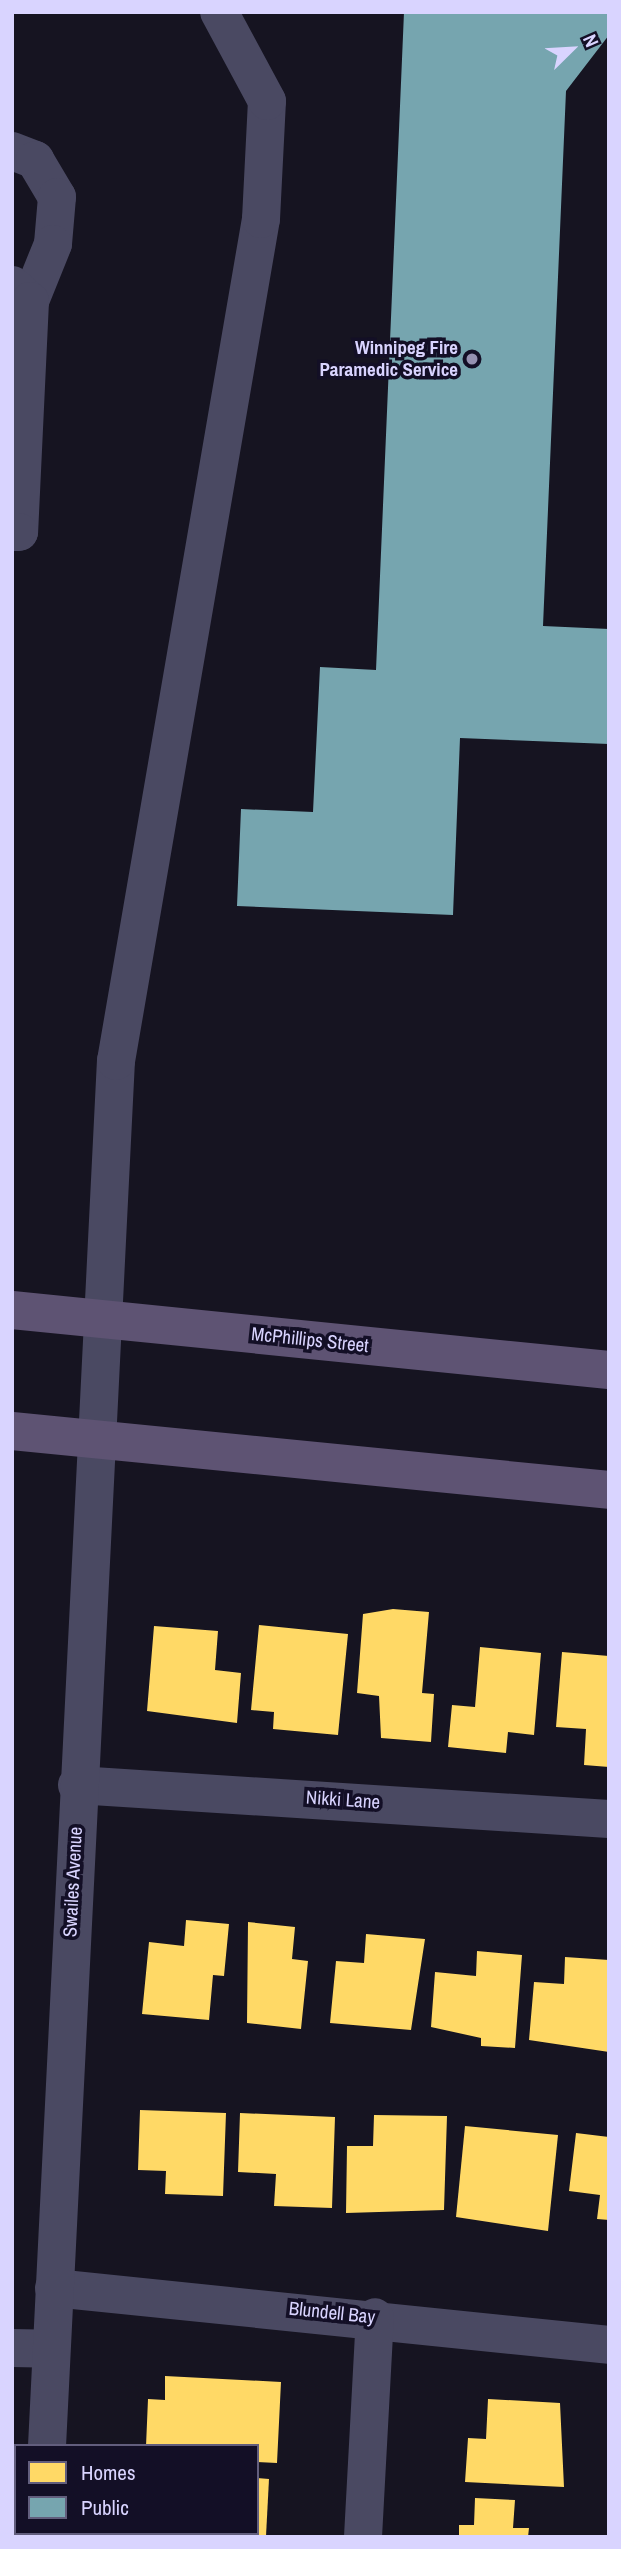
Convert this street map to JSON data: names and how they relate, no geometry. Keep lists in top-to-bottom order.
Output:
{
  "streets": {
    "main road": ["McPhillips Street"],
    "street": ["Nikki Lane", "Swailes Avenue", "Blundell Bay"]
  },
  "crossings": [
    ["McPhillips Street", "Swailes Avenue"],
    ["Nikki Lane", "Swailes Avenue"],
    ["Swailes Avenue", "Blundell Bay"]
  ],
  "places": ["Winnipeg Fire Paramedic Service"],
  "legend": ["Homes", "Public"],
  "north": "top right"
}
